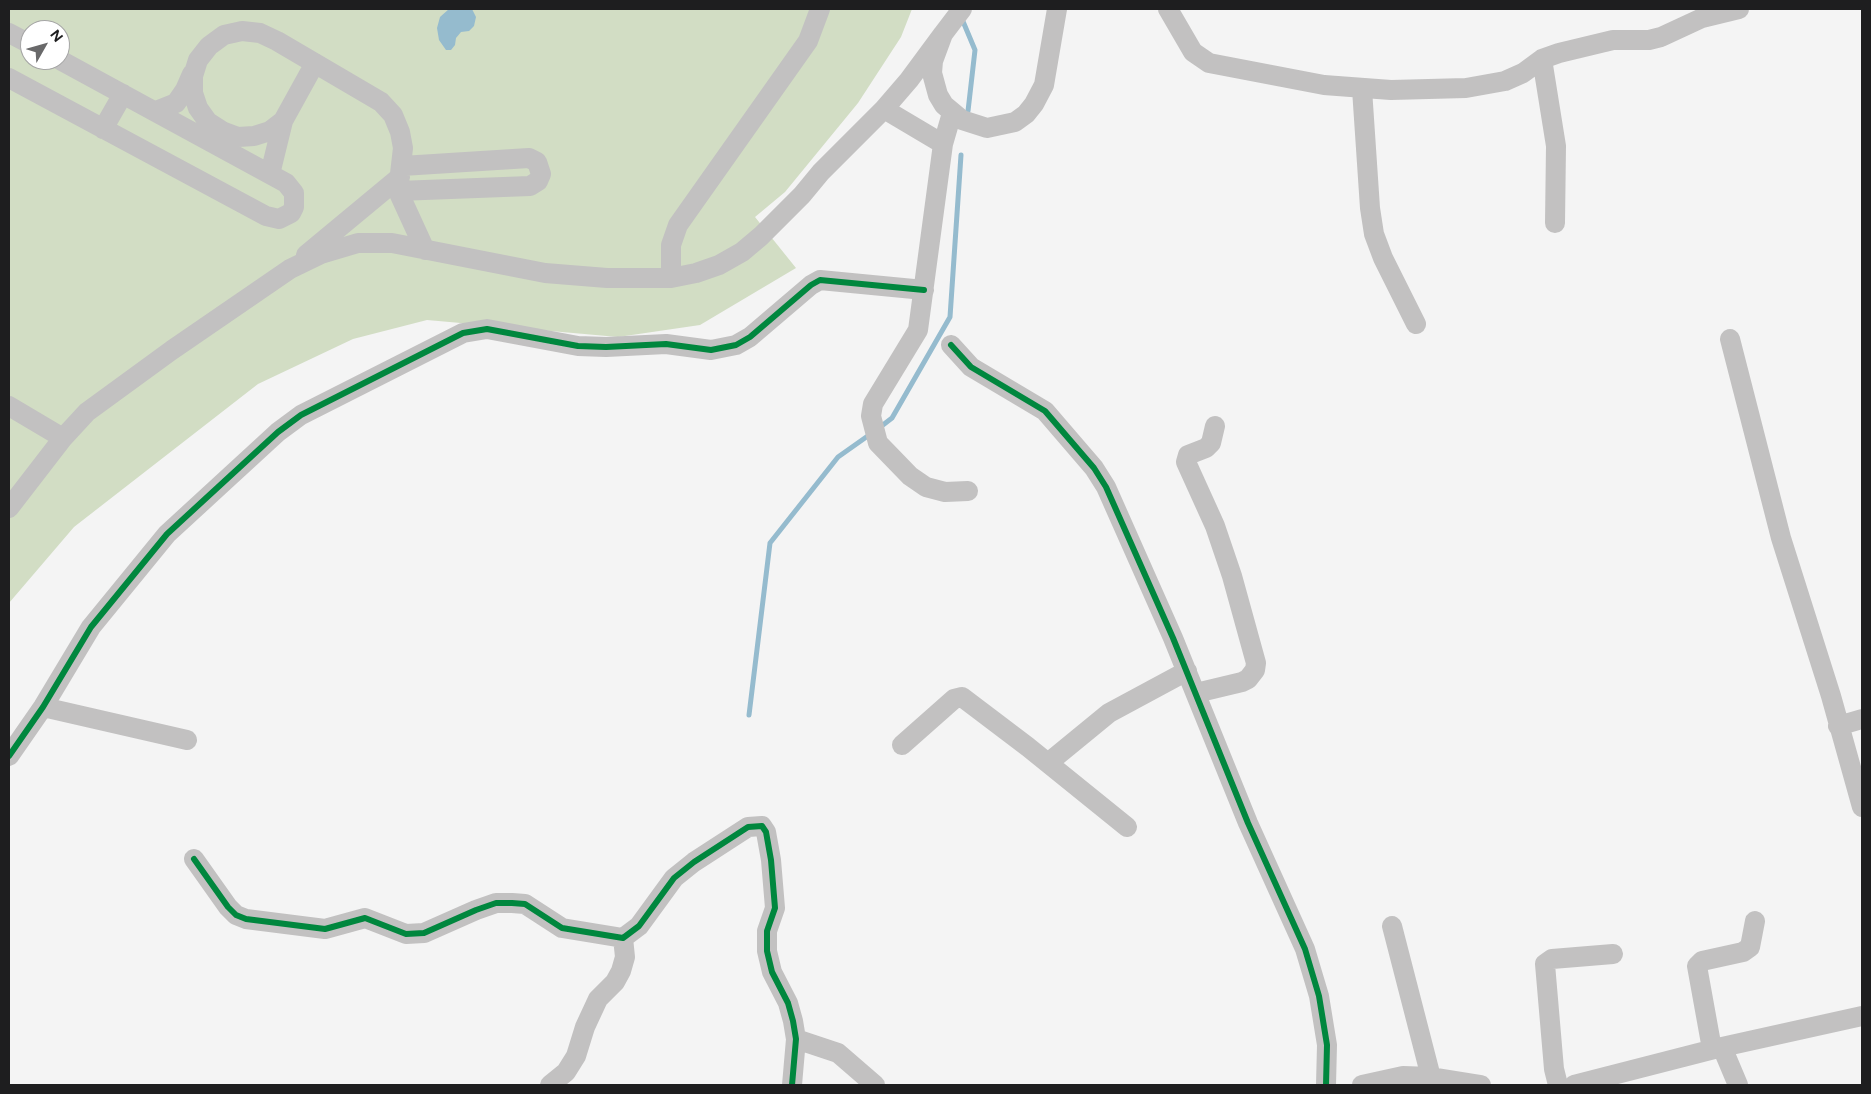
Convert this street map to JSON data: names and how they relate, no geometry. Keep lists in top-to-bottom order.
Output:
{
  "north": "top right"
}
